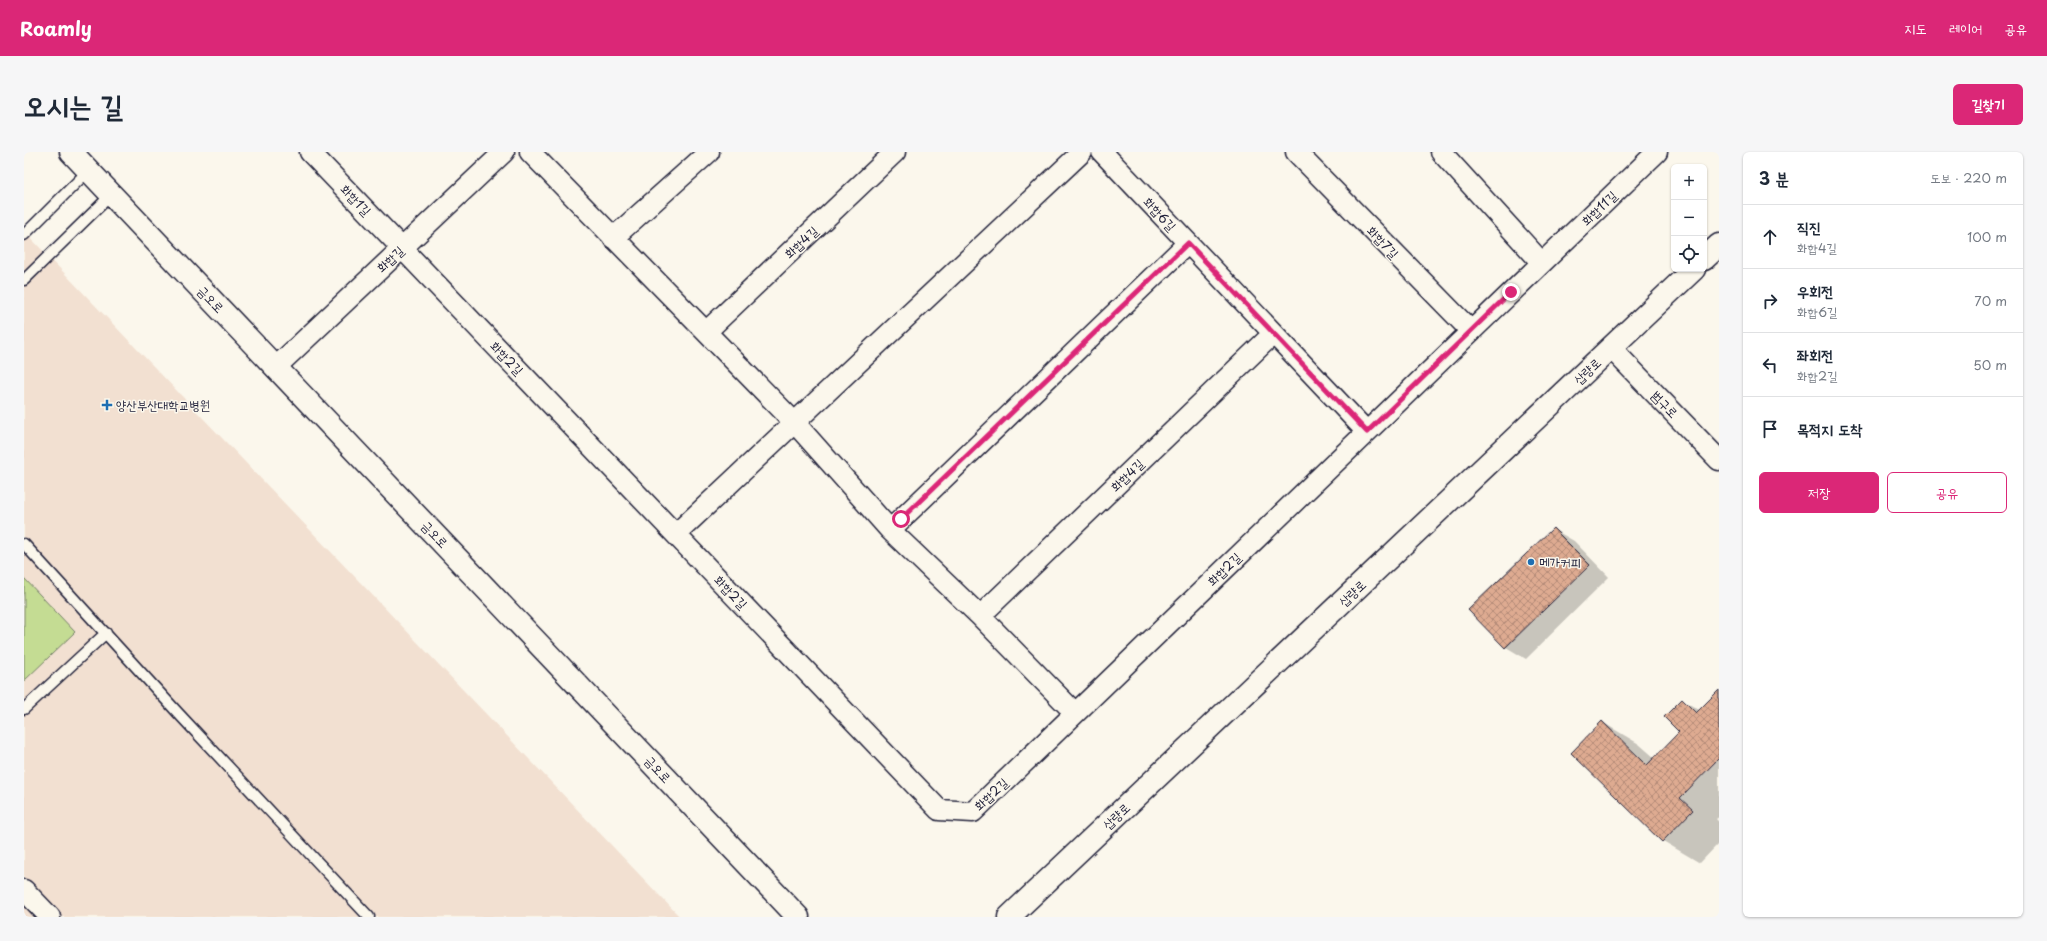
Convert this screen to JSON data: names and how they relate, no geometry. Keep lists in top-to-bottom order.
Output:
{
  "streets": {
    "main road": ["금오로", "삽량로"],
    "street": [
      "화합1길",
      "화합11길",
      "화합6길",
      "화합4길",
      "화합7길",
      "화합길",
      "화합2길",
      "범구로"
    ]
  },
  "crossings": [
    ["화합1길", "화합길"],
    ["화합1길", "화합2길"],
    ["화합11길", "화합2길"],
    ["화합6길", "화합4길"],
    ["화합6길", "화합2길"],
    ["화합7길", "화합2길"],
    ["화합길", "금오로"],
    ["화합길", "화합2길"],
    ["삽량로", "범구로"]
  ],
  "places": {
    "health": ["양산부산대학교병원"],
    "other": ["메가커피"]
  },
  "page": {
    "header": "Roamly",
    "nav": ["지도", "레이어", "공유"],
    "title": "오시는 길",
    "buttons": [
      "길찾기",
      ["저장", "공유"]
    ],
    "heading": ["3 분", "도보 · 220 m"],
    "map_buttons": ["+", "−"],
    "list": [
      ["직진", "화합4길", "100 m"],
      ["우회전", "화합6길", "70 m"],
      ["좌회전", "화합2길", "50 m"],
      "목적지 도착"
    ]
  }
}
